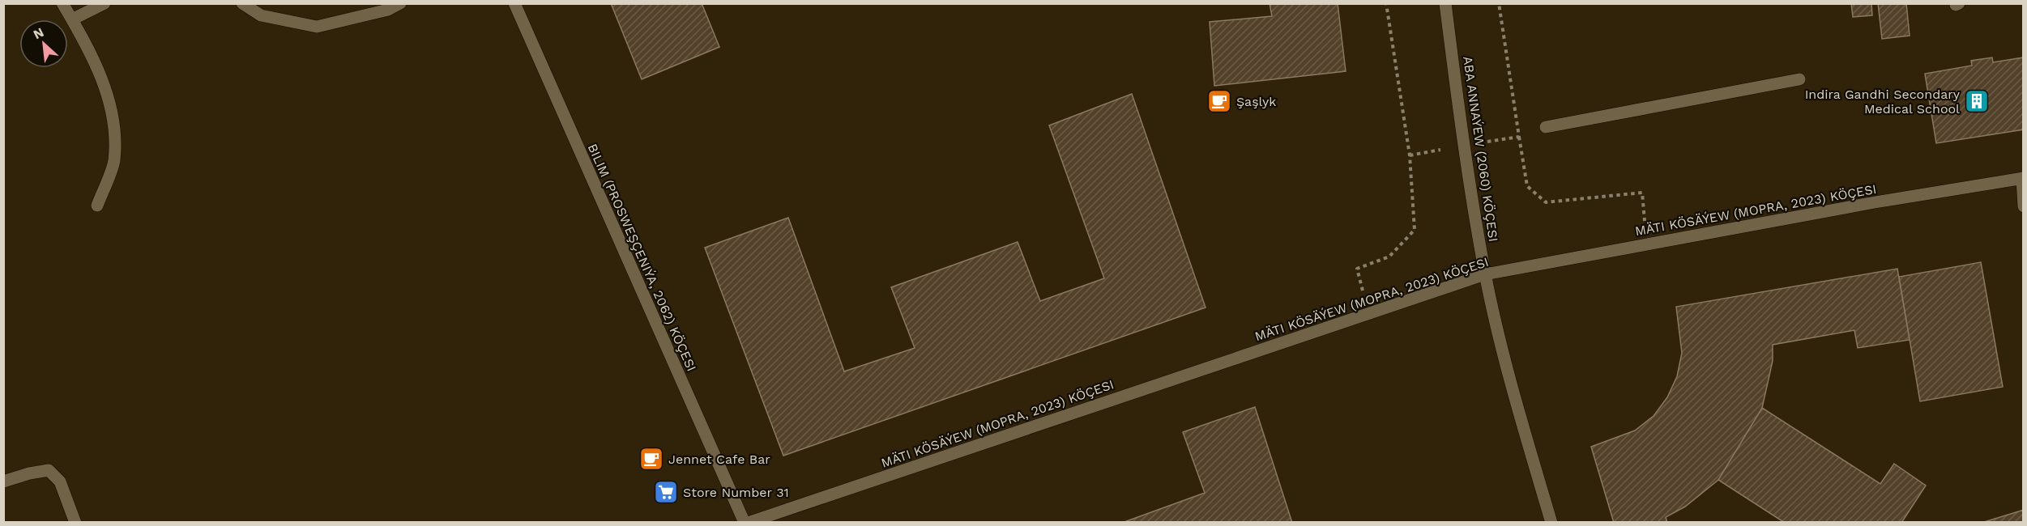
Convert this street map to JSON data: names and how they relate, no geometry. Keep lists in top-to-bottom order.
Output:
{
  "streets": {
    "street": ["ABA ANNAÝEW (2060) KÖÇESI", "MÄTI KÖSÄÝEW (MOPRA, 2023) KÖÇESI", "BILIM (PROSWEŞÇENIÝA, 2062) KÖÇESI"]
  },
  "crossings": [
    ["ABA ANNAÝEW (2060) KÖÇESI", "MÄTI KÖSÄÝEW (MOPRA, 2023) KÖÇESI"],
    ["MÄTI KÖSÄÝEW (MOPRA, 2023) KÖÇESI", "BILIM (PROSWEŞÇENIÝA, 2062) KÖÇESI"]
  ],
  "places": {
    "cafe": ["Şaşlyk", "Jennet Cafe Bar"],
    "building": ["Indira Gandhi Secondary Medical School"],
    "supermarket": ["Store Number 31"]
  },
  "north": "top left"
}
